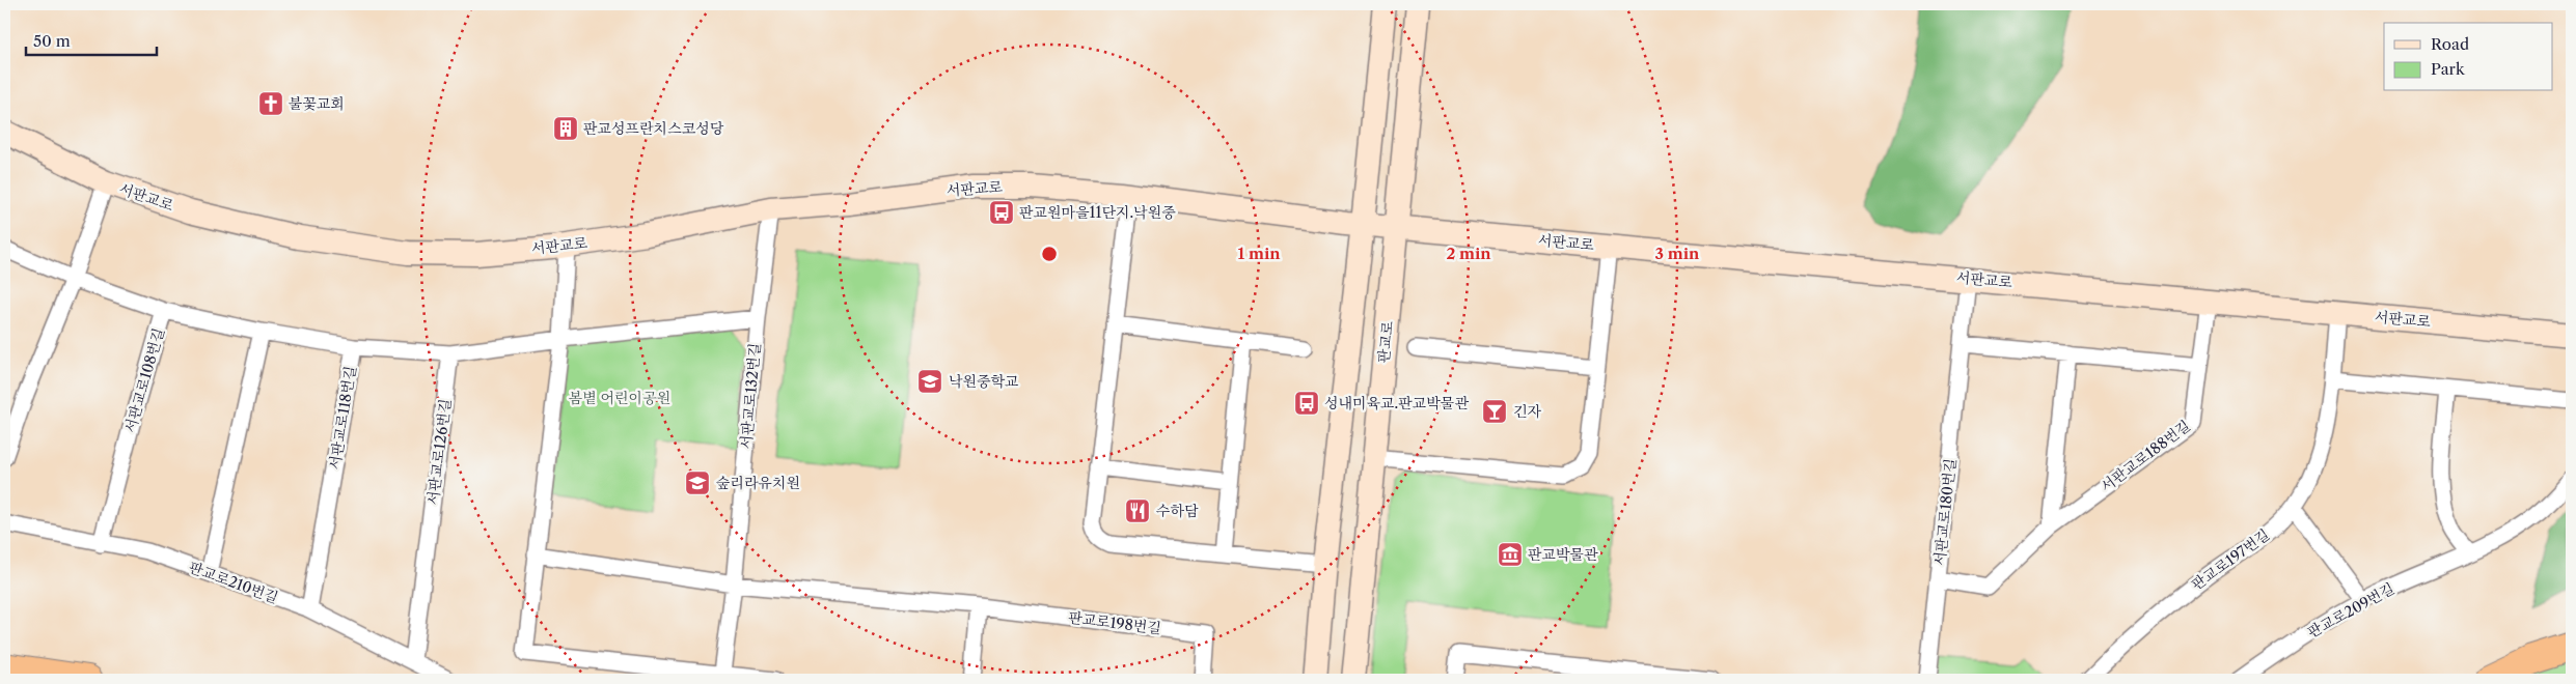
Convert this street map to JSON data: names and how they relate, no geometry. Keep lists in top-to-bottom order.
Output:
{
  "streets": {
    "street": [
      "서판교로",
      "판교로",
      "서판교로108번길",
      "서판교로132번길",
      "서판교로118번길",
      "서판교로126번길",
      "서판교로188번길",
      "서판교로180번길",
      "판교로197번길",
      "판교로210번길",
      "판교로209번길",
      "판교로198번길"
    ]
  },
  "crossings": [
    ["서판교로", "판교로"],
    ["서판교로", "서판교로132번길"],
    ["서판교로", "서판교로188번길"],
    ["서판교로", "서판교로180번길"],
    ["서판교로", "판교로197번길"],
    ["서판교로108번길", "서판교로118번길"],
    ["서판교로108번길", "판교로210번길"],
    ["서판교로118번길", "판교로210번길"],
    ["서판교로126번길", "판교로210번길"],
    ["서판교로188번길", "서판교로180번길"]
  ],
  "parks": ["봄볕 어린이공원"],
  "places": {
    "church": ["불꽃교회"],
    "building": ["판교성프란치스코성당"],
    "bus stop": ["판교원마을11단지.낙원중", "성내미육교.판교박물관"],
    "school or university": ["낙원중학교", "숲리라유치원"],
    "bar": ["긴자"],
    "restaurant": ["수하담"],
    "museum": ["판교박물관"]
  },
  "legend": ["Road", "Park"],
  "scale_bar": "50 m",
  "rings": ["1 min", "2 min", "3 min"]
}
